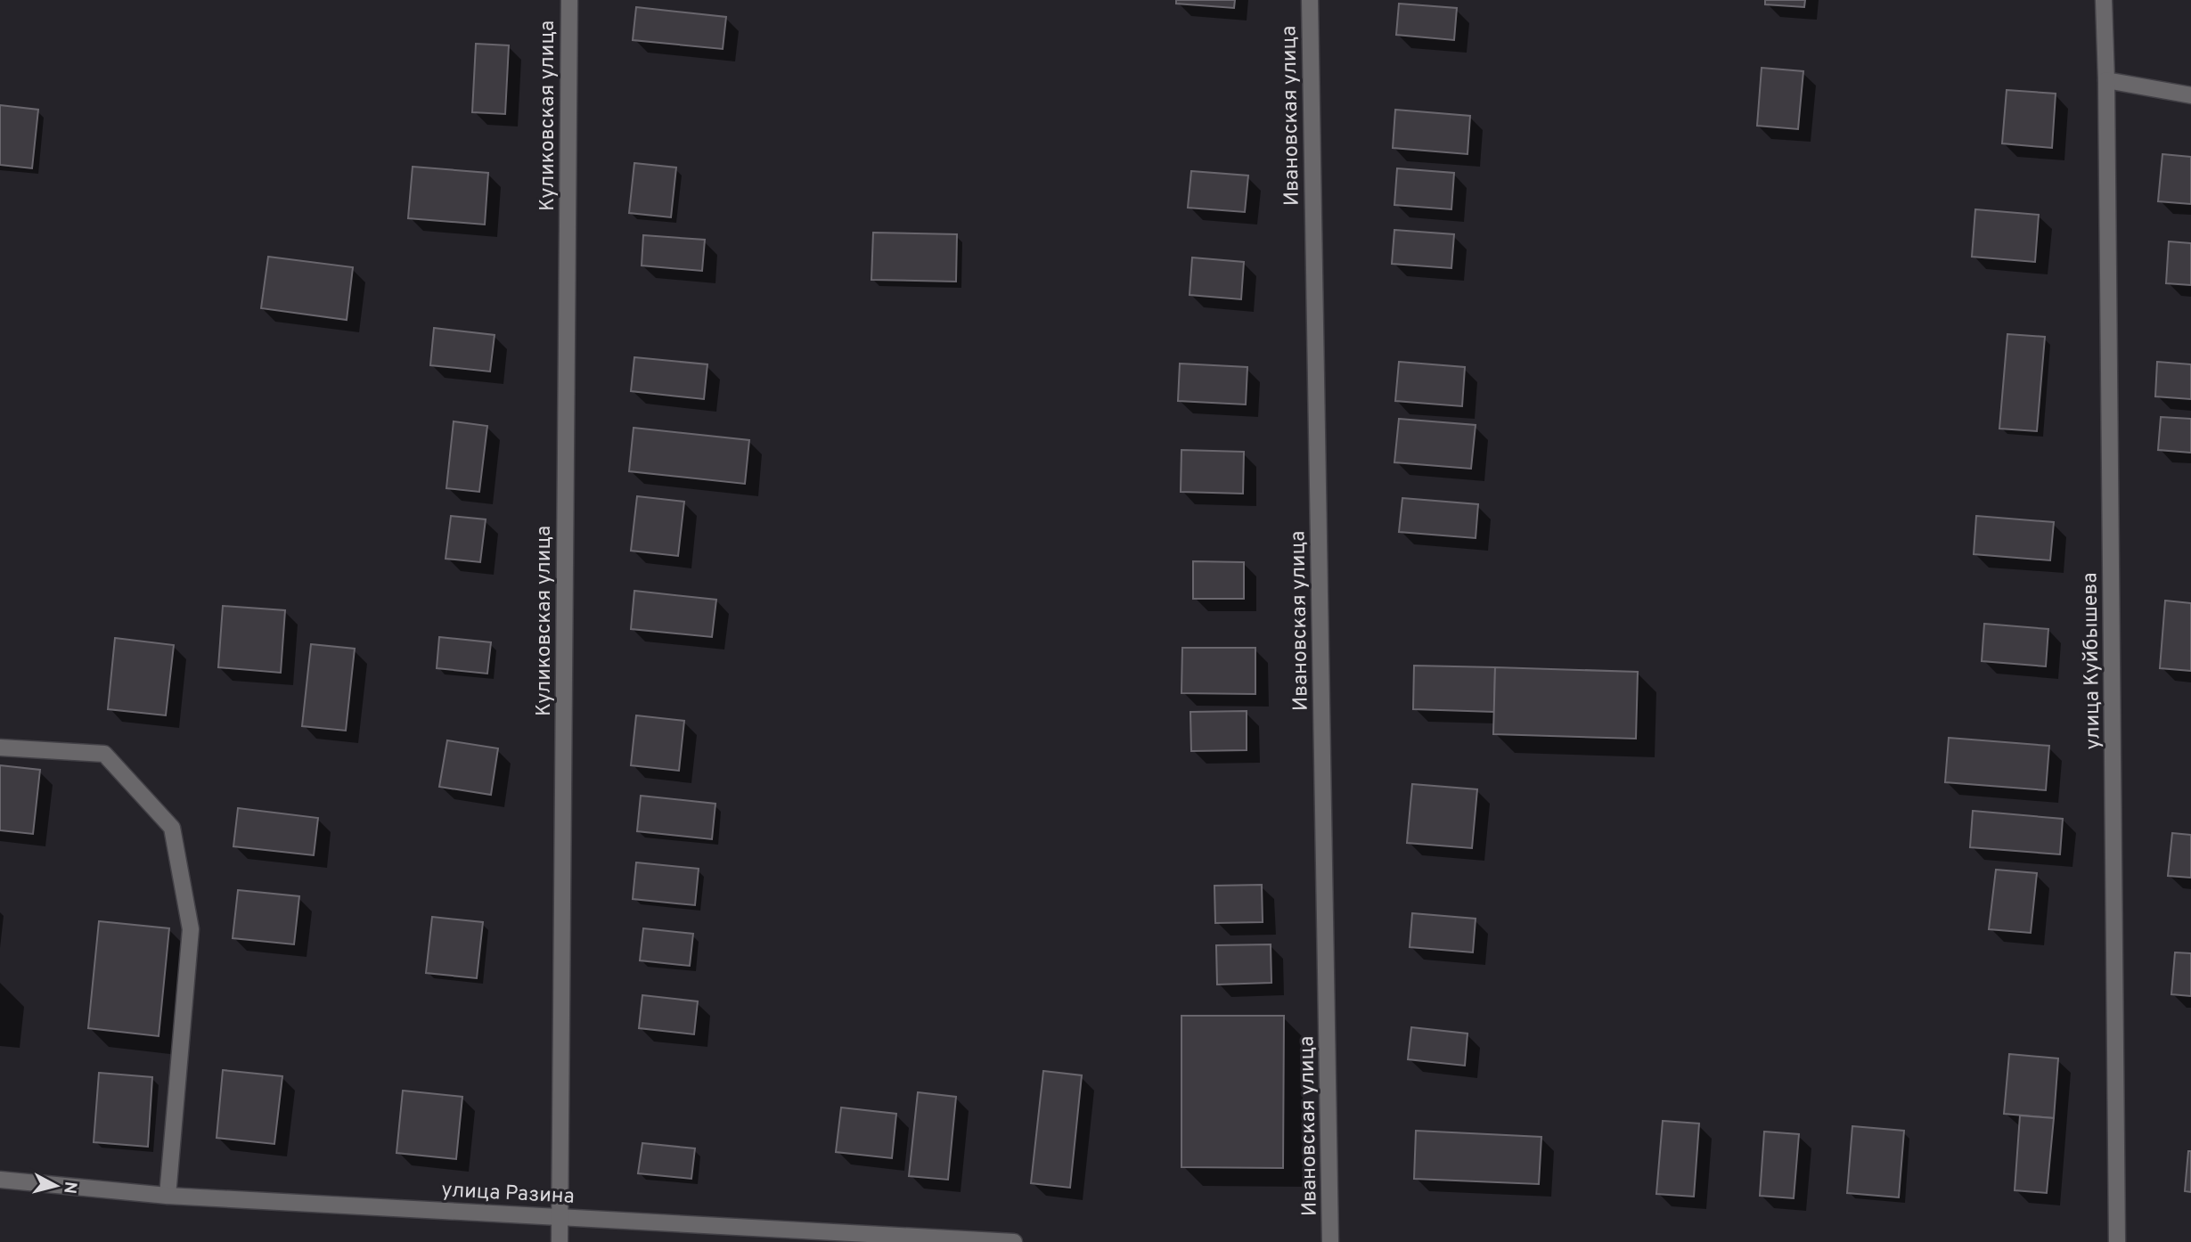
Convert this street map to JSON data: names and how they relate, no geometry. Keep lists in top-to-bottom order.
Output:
{
  "streets": {
    "street": [
      "Куликовская улица",
      "Ивановская улица",
      "улица Куйбышева",
      "улица Разина"
    ]
  },
  "crossings": [
    ["Куликовская улица", "улица Разина"]
  ],
  "north": "right"
}
